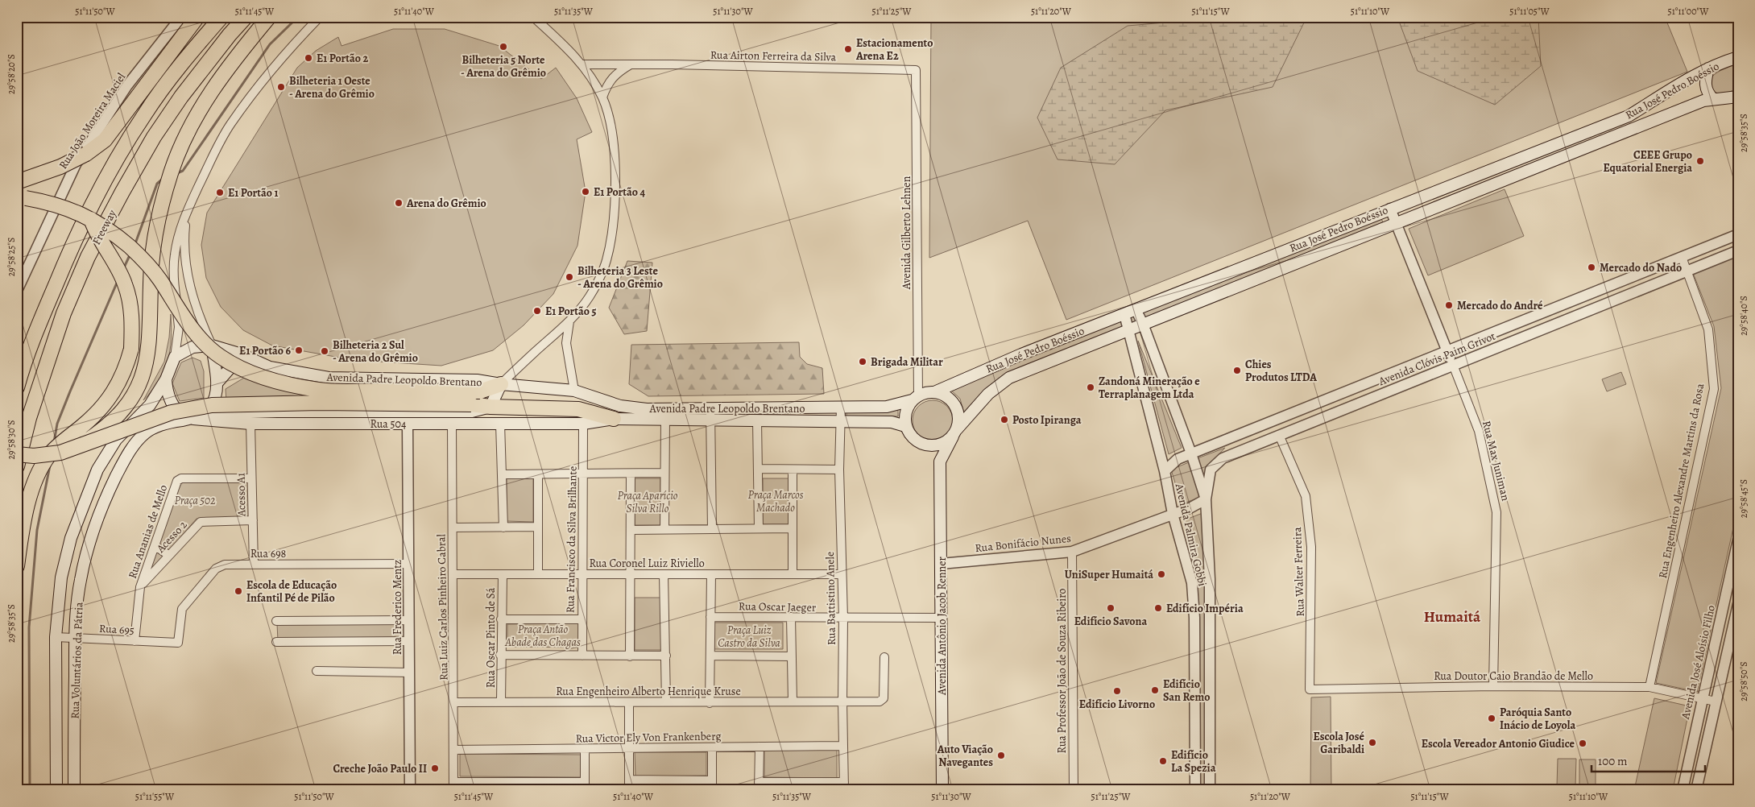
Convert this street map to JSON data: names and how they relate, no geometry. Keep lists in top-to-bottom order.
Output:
{
  "streets": {
    "highway": ["Freeway"],
    "main road": [
      "Rua José Pedro Boéssio",
      "Avenida Padre Leopoldo Brentano",
      "Rua 504",
      "Avenida Antônio Jacob Renner",
      "Rua Voluntários da Pátria"
    ],
    "street": [
      "Rua Airton Ferreira da Silva",
      "Rua João Moreira Maciel",
      "Avenida Gilberto Lehnen",
      "Avenida Clóvis Paim Grivot",
      "Rua Max Juniman",
      "Rua Engenheiro Alexandre Martins da Rosa",
      "Acesso A1",
      "Rua Ananias de Mello",
      "Avenida Palmira Gobbi",
      "Acesso 2",
      "Rua Francisco da Silva Brilhante",
      "Rua Bonifácio Nunes",
      "Rua 698",
      "Rua Coronel Luiz Riviello",
      "Rua Walter Ferreira",
      "Rua Battistino Anele",
      "Rua Oscar Jaeger",
      "Rua Frederico Mentz",
      "Rua Luiz Carlos Pinheiro Cabral",
      "Rua 695",
      "Rua Oscar Pinto de Sá",
      "Avenida José Aloísio Filho",
      "Rua Professor João de Souza Ribeiro",
      "Rua Doutor Caio Brandão de Mello",
      "Rua Engenheiro Alberto Henrique Kruse",
      "Rua Victor Ely Von Frankenberg"
    ]
  },
  "crossings": [
    ["Rua Airton Ferreira da Silva", "Avenida Gilberto Lehnen"],
    ["Rua José Pedro Boéssio", "Avenida Gilberto Lehnen"],
    ["Rua José Pedro Boéssio", "Avenida Padre Leopoldo Brentano"],
    ["Rua José Pedro Boéssio", "Rua Max Juniman"],
    ["Rua José Pedro Boéssio", "Avenida Palmira Gobbi"],
    ["Rua José Pedro Boéssio", "Avenida Antônio Jacob Renner"],
    ["Avenida Gilberto Lehnen", "Avenida Padre Leopoldo Brentano"],
    ["Avenida Gilberto Lehnen", "Avenida Antônio Jacob Renner"],
    ["Avenida Clóvis Paim Grivot", "Rua Max Juniman"],
    ["Avenida Clóvis Paim Grivot", "Rua Engenheiro Alexandre Martins da Rosa"],
    ["Avenida Clóvis Paim Grivot", "Avenida Palmira Gobbi"],
    ["Avenida Clóvis Paim Grivot", "Rua Walter Ferreira"],
    ["Avenida Padre Leopoldo Brentano", "Rua 504"],
    ["Avenida Padre Leopoldo Brentano", "Rua Francisco da Silva Brilhante"],
    ["Avenida Padre Leopoldo Brentano", "Rua Battistino Anele"],
    ["Avenida Padre Leopoldo Brentano", "Avenida Antônio Jacob Renner"],
    ["Avenida Padre Leopoldo Brentano", "Rua Voluntários da Pátria"],
    ["Rua 504", "Acesso A1"],
    ["Rua 504", "Rua Francisco da Silva Brilhante"],
    ["Rua 504", "Rua Frederico Mentz"],
    ["Rua 504", "Rua Luiz Carlos Pinheiro Cabral"],
    ["Rua 504", "Rua Voluntários da Pátria"],
    ["Rua Max Juniman", "Rua Doutor Caio Brandão de Mello"],
    ["Rua Engenheiro Alexandre Martins da Rosa", "Rua Doutor Caio Brandão de Mello"],
    ["Acesso A1", "Rua Ananias de Mello"],
    ["Acesso A1", "Acesso 2"],
    ["Acesso A1", "Rua 698"],
    ["Rua Ananias de Mello", "Acesso 2"],
    ["Rua Ananias de Mello", "Rua 695"],
    ["Avenida Palmira Gobbi", "Rua Bonifácio Nunes"],
    ["Rua Francisco da Silva Brilhante", "Rua Coronel Luiz Riviello"],
    ["Rua Bonifácio Nunes", "Avenida Antônio Jacob Renner"],
    ["Rua Bonifácio Nunes", "Rua Professor João de Souza Ribeiro"],
    ["Rua 698", "Rua Frederico Mentz"],
    ["Rua 698", "Rua 695"],
    ["Rua Coronel Luiz Riviello", "Rua Battistino Anele"],
    ["Rua Coronel Luiz Riviello", "Rua Luiz Carlos Pinheiro Cabral"],
    ["Rua Coronel Luiz Riviello", "Rua Oscar Pinto de Sá"],
    ["Rua Walter Ferreira", "Rua Doutor Caio Brandão de Mello"],
    ["Rua Battistino Anele", "Rua Oscar Jaeger"],
    ["Rua Battistino Anele", "Rua Engenheiro Alberto Henrique Kruse"],
    ["Rua Battistino Anele", "Rua Victor Ely Von Frankenberg"],
    ["Rua Oscar Jaeger", "Avenida Antônio Jacob Renner"],
    ["Rua Luiz Carlos Pinheiro Cabral", "Rua Engenheiro Alberto Henrique Kruse"],
    ["Rua Luiz Carlos Pinheiro Cabral", "Rua Victor Ely Von Frankenberg"],
    ["Rua 695", "Rua Voluntários da Pátria"],
    ["Rua Oscar Pinto de Sá", "Rua Engenheiro Alberto Henrique Kruse"],
    ["Avenida José Aloísio Filho", "Rua Doutor Caio Brandão de Mello"]
  ],
  "districts": ["Humaitá"],
  "parks": [
    "Praça Marcos Machado",
    "Praça Aparício Silva Rillo",
    "Praça 502",
    "Praça Antão Abade das Chagas",
    "Praça Luiz Castro da Silva"
  ],
  "places": [
    "Bilheteria 5 Norte - Arena do Grêmio",
    "Estacionamento Arena E2",
    "E1 Portão 2",
    "Bilheteria 1 Oeste - Arena do Grêmio",
    "CEEE Grupo Equatorial Energia",
    "E1 Portão 4",
    "E1 Portão 1",
    "Arena do Grêmio",
    "Mercado do Nado",
    "Bilheteria 3 Leste - Arena do Grêmio",
    "Mercado do André",
    "E1 Portão 5",
    "E1 Portão 6",
    "Bilheteria 2 Sul - Arena do Grêmio",
    "Brigada Militar",
    "Chies Produtos LTDA",
    "Zandoná Mineração e Terraplanagem Ltda",
    "Posto Ipiranga",
    "UniSuper Humaitá",
    "Escola de Educação Infantil Pé de Pilão",
    "Edifício Savona",
    "Edifício Impéria",
    "Edifício San Remo",
    "Edifício Livorno",
    "Paróquia Santo Inácio de Loyola",
    "Escola José Garibaldi",
    "Escola Vereador Antonio Giudice",
    "Auto Viação Navegantes",
    "Edifício La Spezia",
    "Creche João Paulo II"
  ],
  "scale_bar": "100 m",
  "coordinates": [
    "51°11'50\"W",
    "51°11'45\"W",
    "51°11'40\"W",
    "51°11'35\"W",
    "51°11'30\"W",
    "51°11'25\"W",
    "51°11'20\"W",
    "51°11'15\"W",
    "51°11'10\"W",
    "51°11'05\"W",
    "51°11'00\"W",
    "29°58'20\"S",
    "29°58'35\"S",
    "29°58'25\"S",
    "29°58'40\"S",
    "29°58'30\"S",
    "29°58'45\"S",
    "29°58'50\"S",
    "51°11'55\"W"
  ]
}
